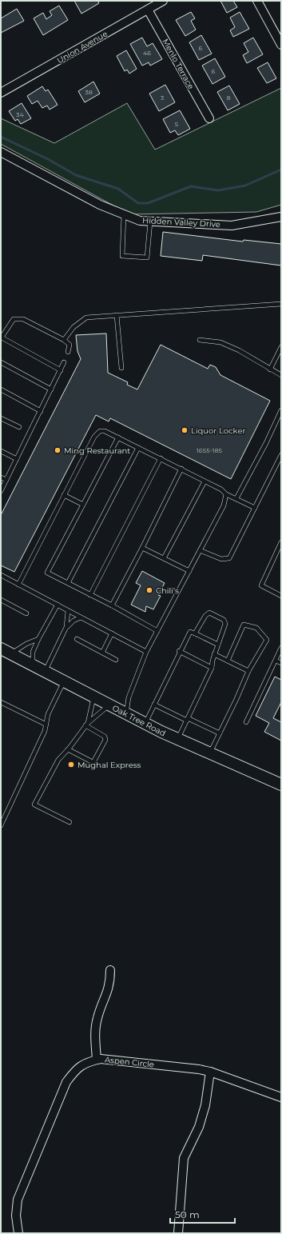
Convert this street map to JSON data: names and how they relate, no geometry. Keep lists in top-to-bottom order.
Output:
{
  "streets": {
    "main road": ["Oak Tree Road"],
    "street": [
      "Union Avenue",
      "Menlo Terrace",
      "Hidden Valley Drive",
      "Aspen Circle"
    ]
  },
  "crossings": [
    ["Union Avenue", "Menlo Terrace"]
  ],
  "places": [
    "Liquor Locker",
    "Ming Restaurant",
    "Chili's",
    "Mughal Express"
  ],
  "house_numbers": [
    "6",
    "46",
    "6",
    "38",
    "3",
    "8",
    "34",
    "5",
    "1655-185"
  ],
  "scale_bar": "50 m"
}
